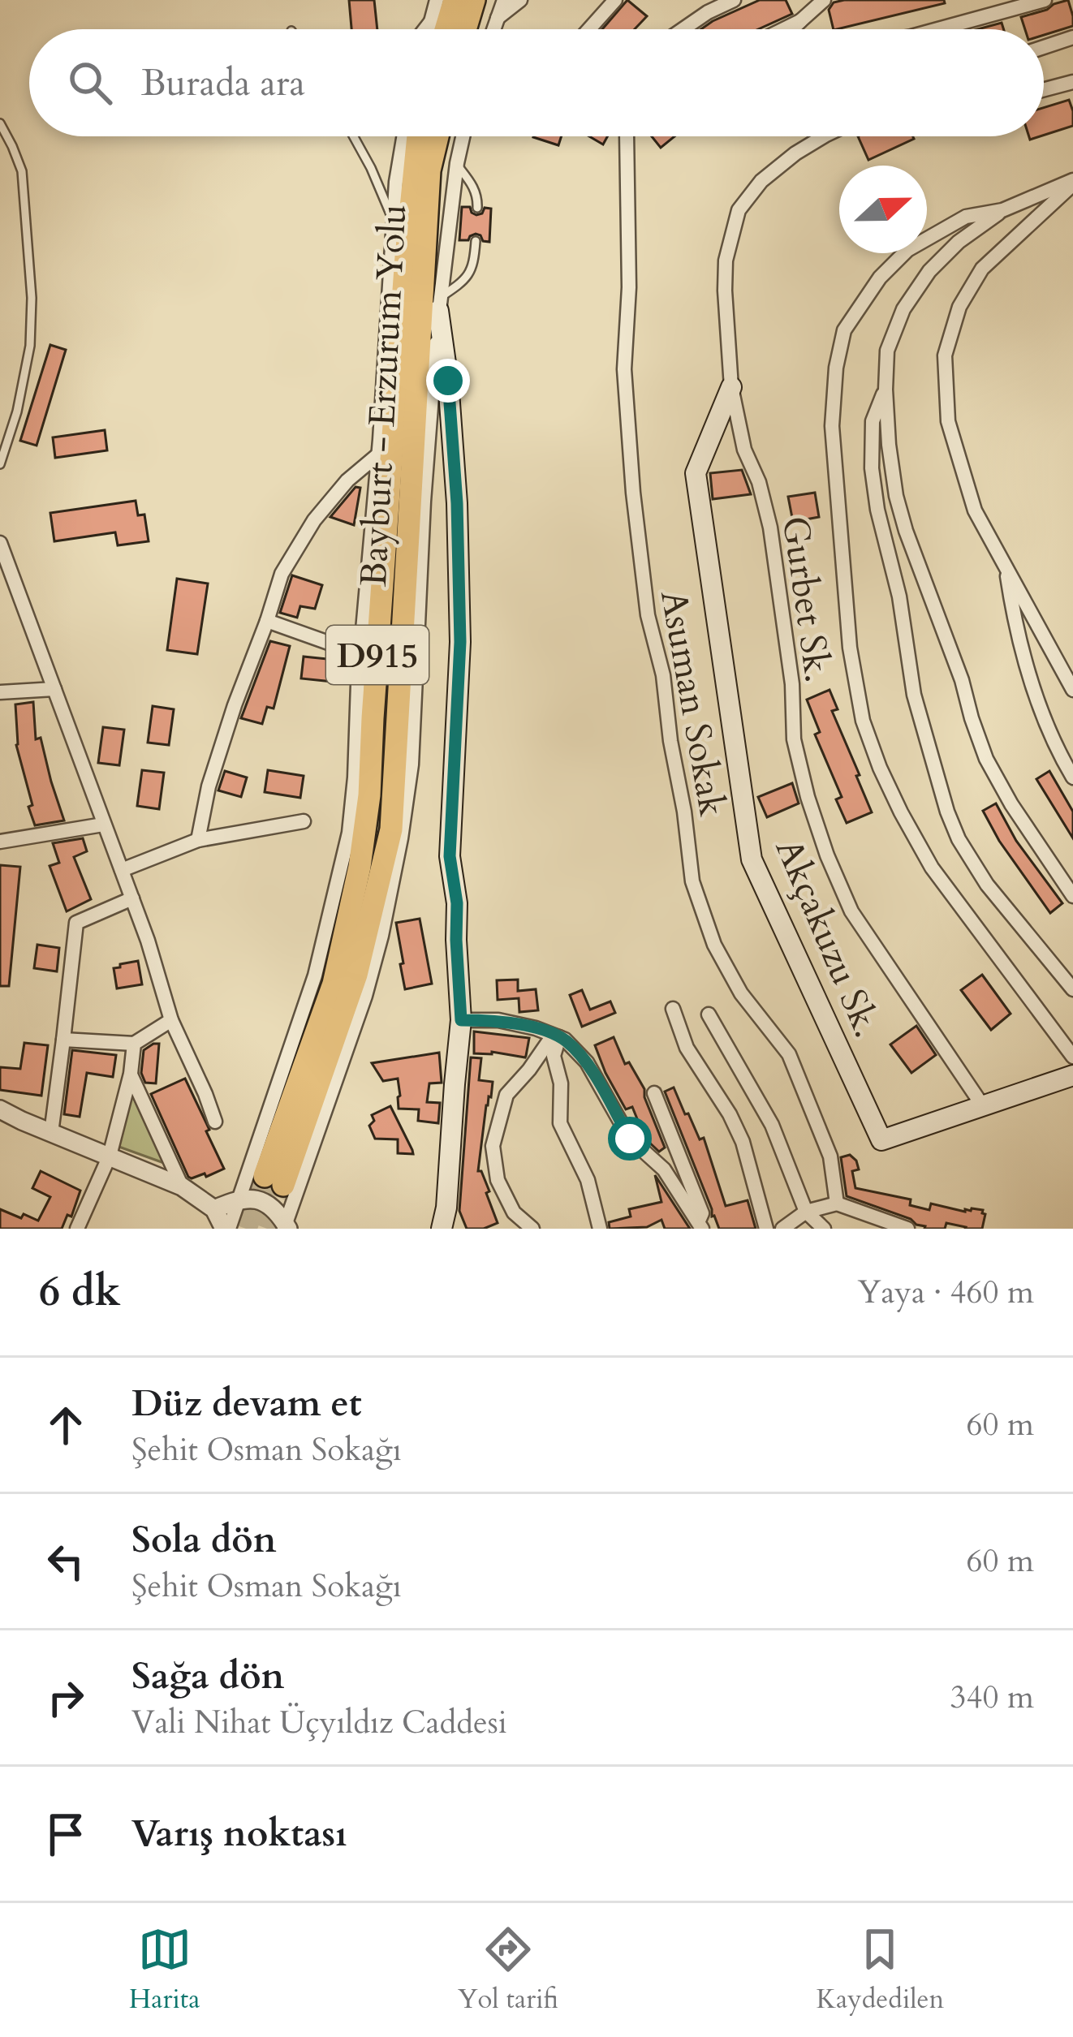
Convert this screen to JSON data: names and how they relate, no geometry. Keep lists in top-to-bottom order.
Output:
{
  "streets": {
    "highway": ["Bayburt - Erzurum Yolu", "D915"],
    "main road": ["Akçakuzu Sk."],
    "street": ["Gurbet Sk.", "Asuman Sokak"]
  },
  "crossings": [
    ["Gurbet Sk.", "Akçakuzu Sk."]
  ],
  "north": "right",
  "page": {
    "search": "Burada ara",
    "heading": ["6 dk", "Yaya · 460 m"],
    "list": [
      ["Düz devam et", "Şehit Osman Sokağı", "60 m"],
      ["Sola dön", "Şehit Osman Sokağı", "60 m"],
      ["Sağa dön", "Vali Nihat Üçyıldız Caddesi", "340 m"],
      "Varış noktası"
    ],
    "nav": ["Harita", "Yol tarifi", "Kaydedilen"]
  }
}
